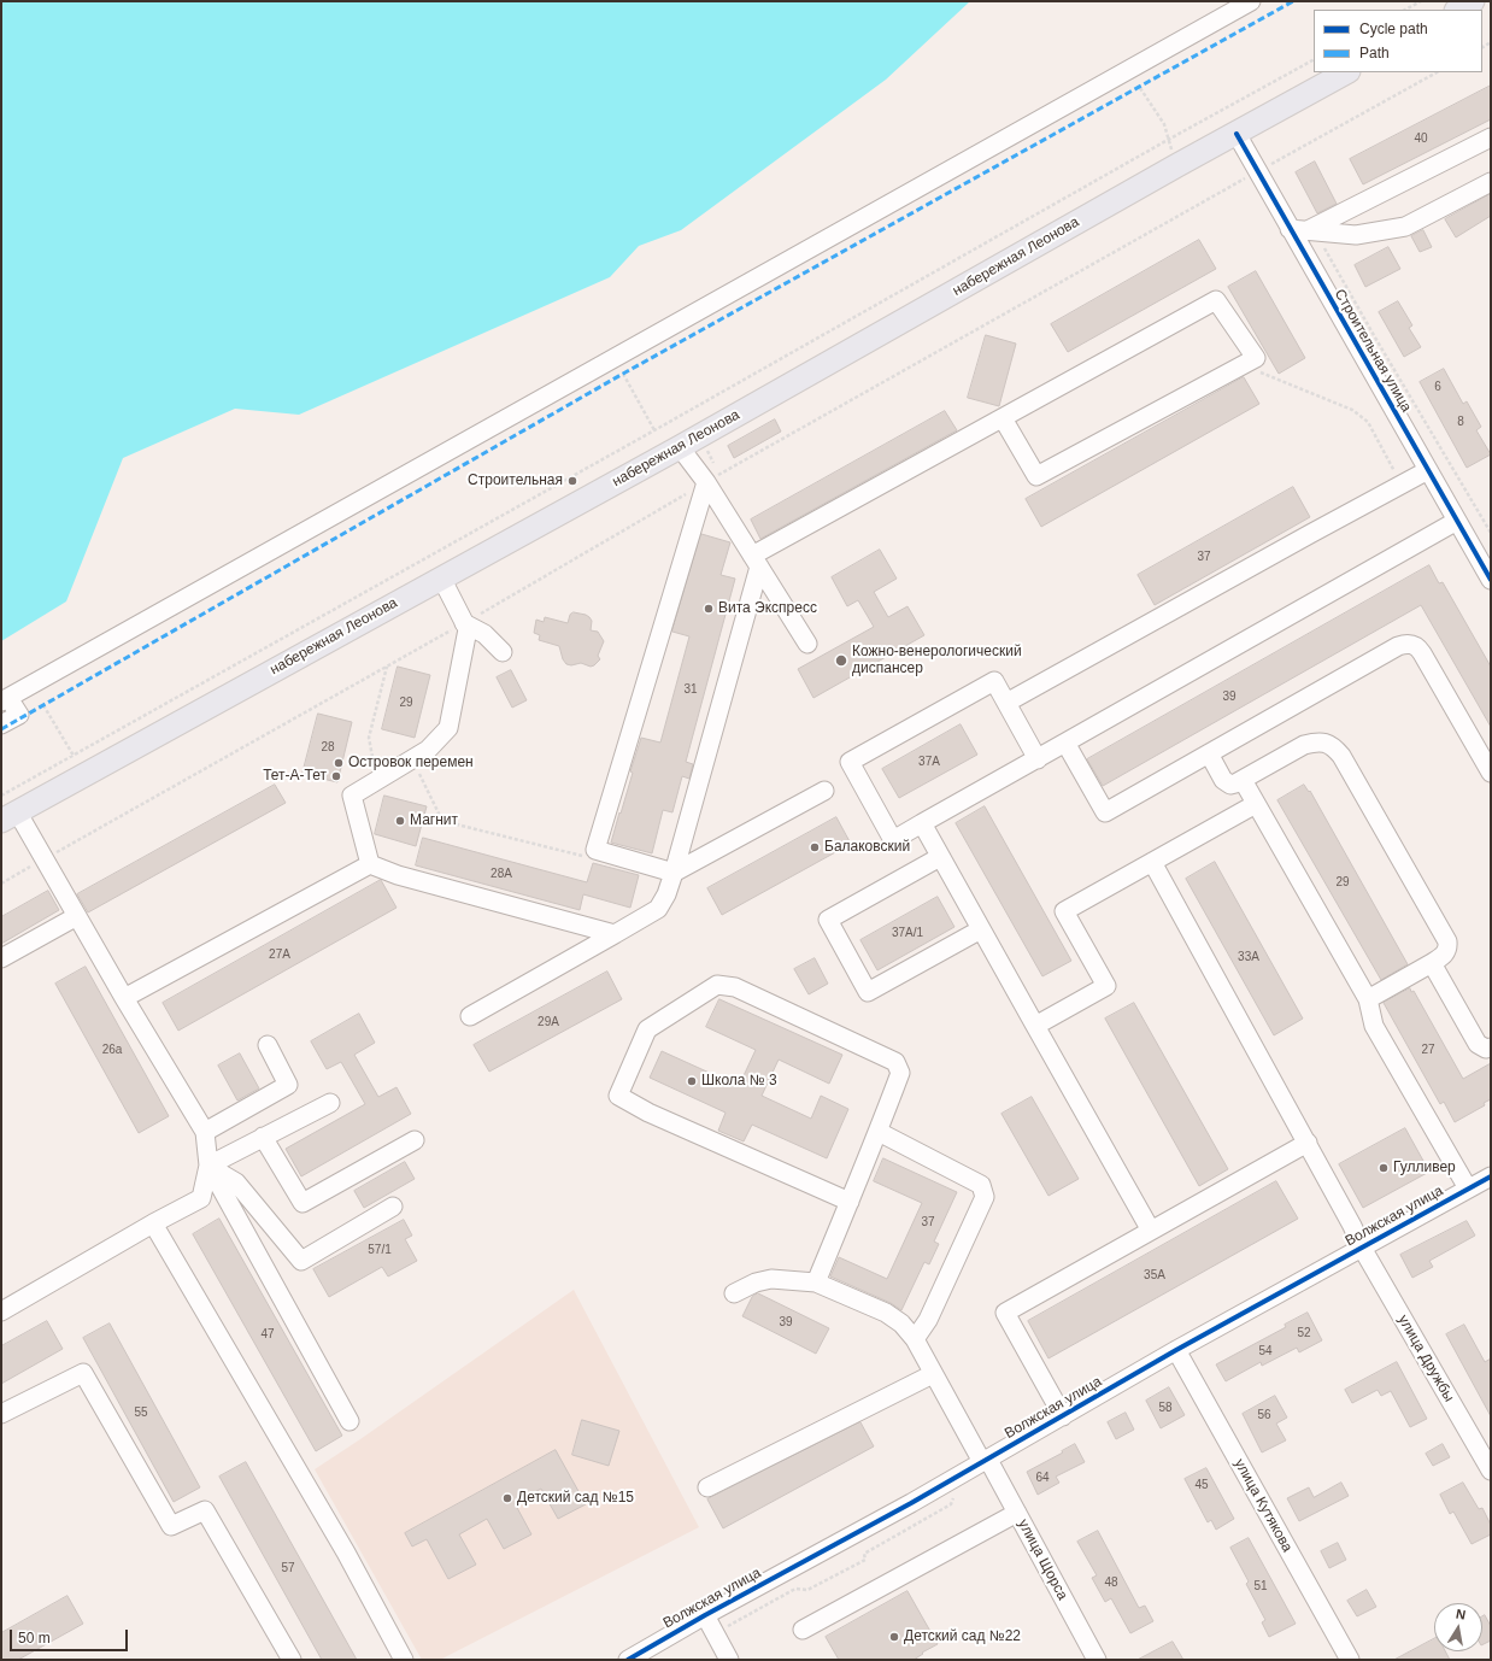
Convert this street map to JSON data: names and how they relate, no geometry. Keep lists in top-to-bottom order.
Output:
{
  "streets": {
    "main road": ["набережная Леонова"],
    "street": [
      "Строительная улица",
      "Волжская улица",
      "улица Дружбы",
      "улица Кутякова",
      "улица Щорса"
    ]
  },
  "crossings": [
    ["набережная Леонова", "Строительная улица"],
    ["Волжская улица", "улица Дружбы"],
    ["Волжская улица", "улица Кутякова"],
    ["Волжская улица", "улица Щорса"]
  ],
  "places": [
    "Строительная",
    "Вита Экспресс",
    "Кожно-венерологический диспансер",
    "Островок перемен",
    "Тет-А-Тет",
    "Магнит",
    "Балаковский",
    "Школа № 3",
    "Гулливер",
    "Детский сад №15",
    "Детский сад №22"
  ],
  "house_numbers": [
    "40",
    "6",
    "8",
    "37",
    "31",
    "39",
    "29",
    "28",
    "37А",
    "28А",
    "29",
    "37А/1",
    "27А",
    "33А",
    "29А",
    "26а",
    "27",
    "37",
    "57/1",
    "35А",
    "39",
    "52",
    "47",
    "54",
    "58",
    "55",
    "56",
    "64",
    "45",
    "57",
    "48",
    "51"
  ],
  "legend": ["Cycle path", "Path"],
  "scale_bar": "50 m",
  "north": "top"
}
